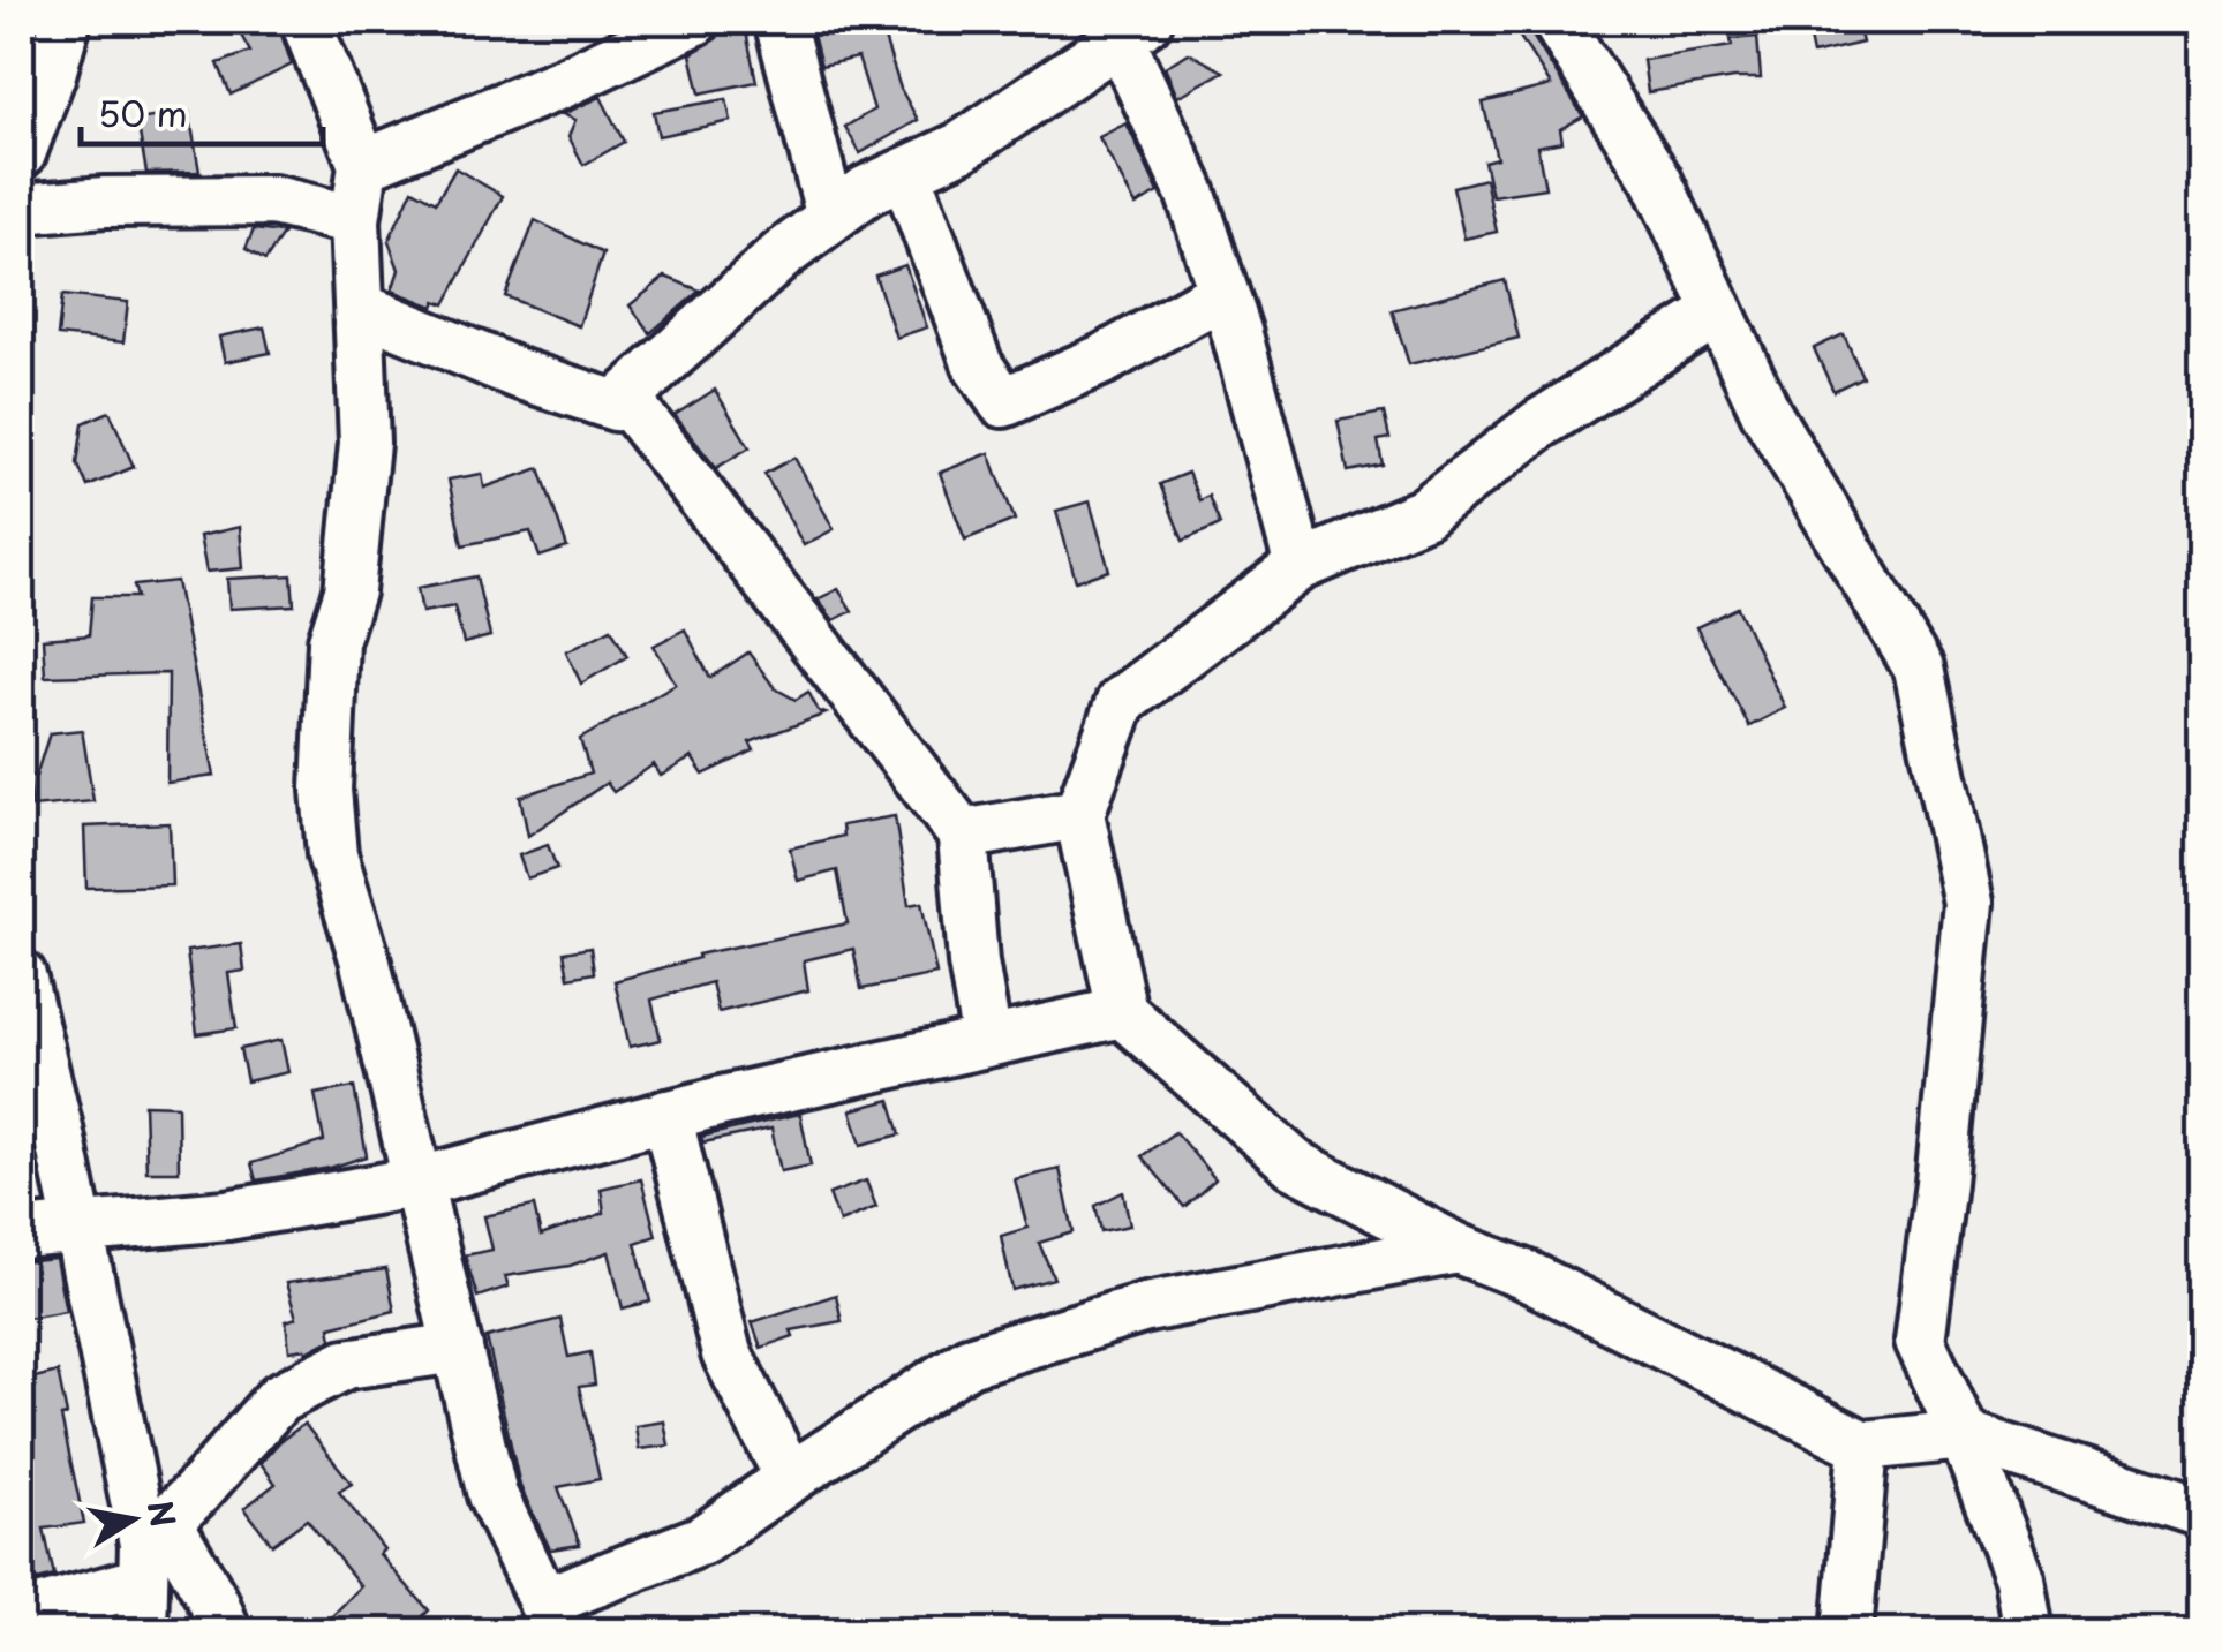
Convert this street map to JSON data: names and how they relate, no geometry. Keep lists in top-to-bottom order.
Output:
{
  "scale_bar": "50 m",
  "north": "right"
}
